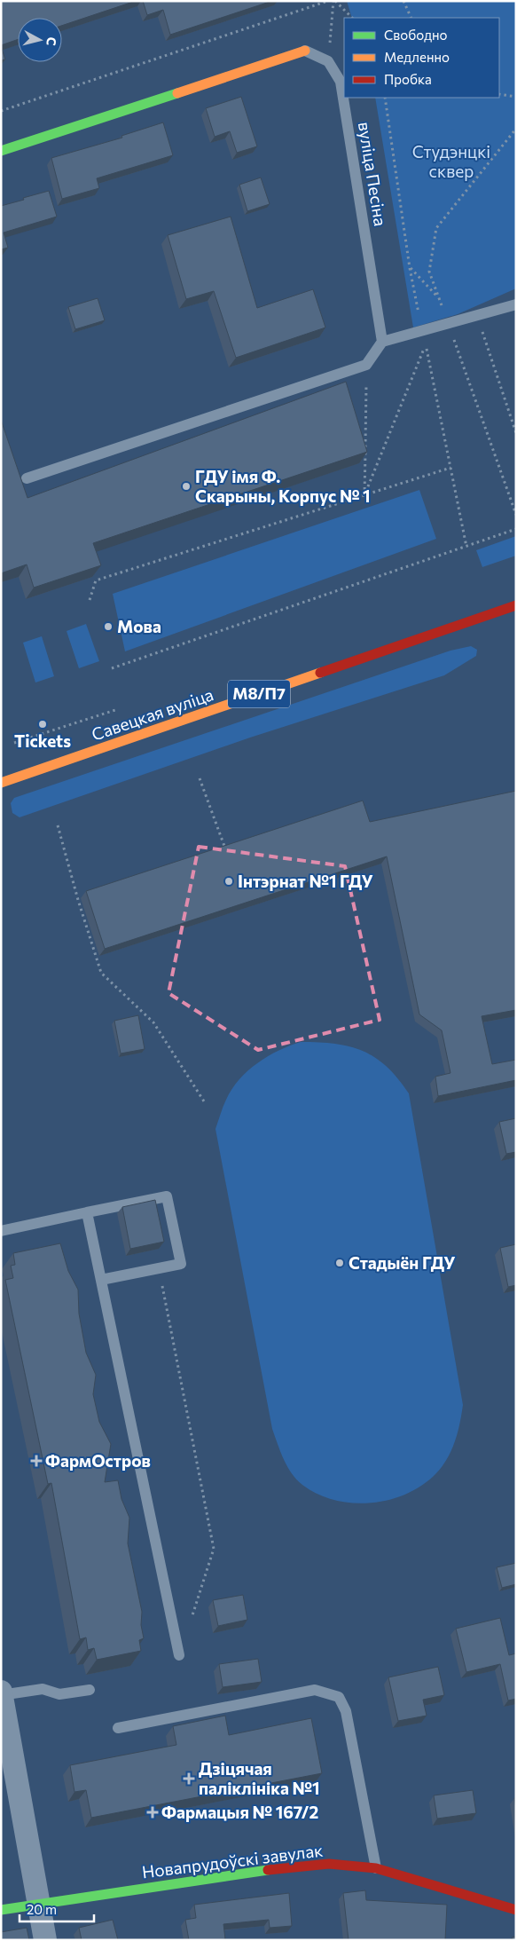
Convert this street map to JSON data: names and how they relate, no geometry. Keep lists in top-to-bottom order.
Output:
{
  "streets": {
    "street": [
      "вуліца Песіна",
      "М8/П7",
      "Савецкая вуліца",
      "Новапрудоўскі завулак"
    ]
  },
  "parks": ["Студэнцкі сквер"],
  "places": {
    "other": [
      "ГДУ імя Ф. Скарыны, Корпус № 1",
      "Мова",
      "Tickets",
      "Інтэрнат №1 ГДУ",
      "Стадыён ГДУ"
    ],
    "health": ["ФармОстров", "Дзіцячая паліклініка №1", "Фармацыя № 167/2"]
  },
  "legend": ["Свободно", "Медленно", "Пробка"],
  "scale_bar": "20 m",
  "north": "right"
}
